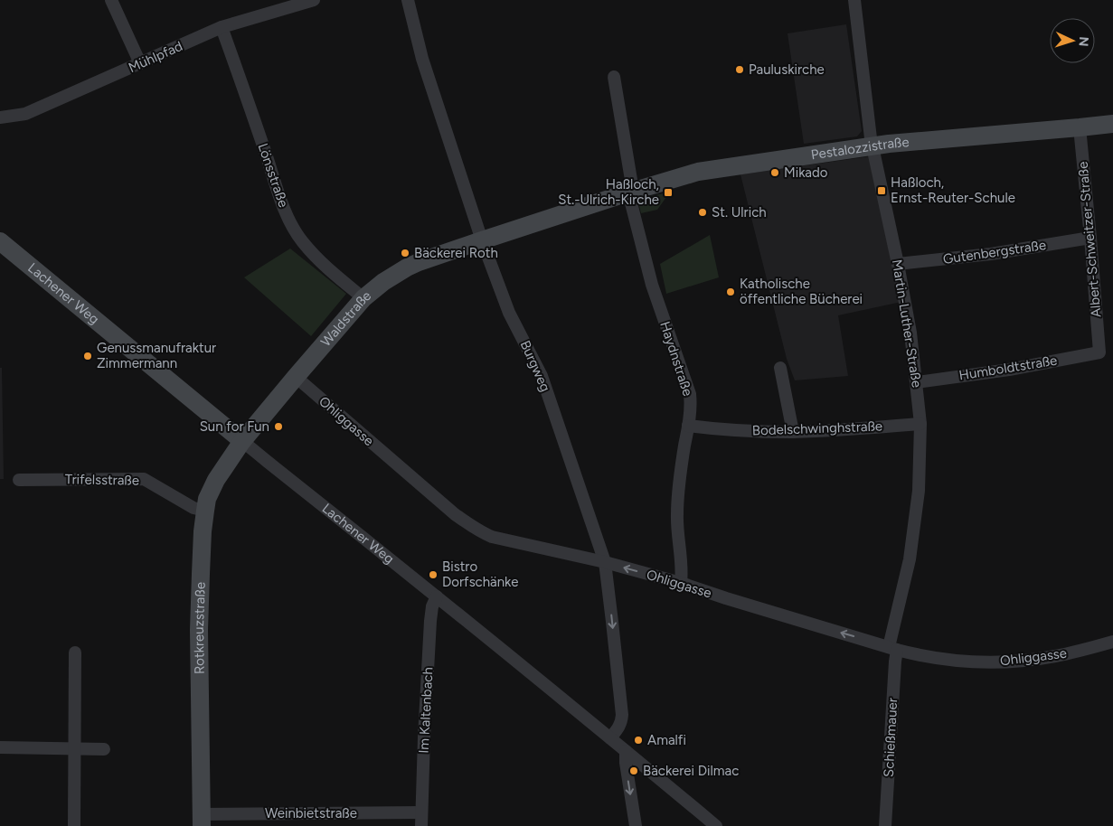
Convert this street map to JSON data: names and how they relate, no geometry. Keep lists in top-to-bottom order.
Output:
{
  "streets": {
    "main road": [
      "Pestalozzistraße",
      "Lachener Weg",
      "Waldstraße",
      "Rotkreuzstraße"
    ],
    "street": [
      "Mühlpfad",
      "Lönsstraße",
      "Albert-Schweitzer-Straße",
      "Gutenbergstraße",
      "Martin-Luther-Straße",
      "Haydnstraße",
      "Burgweg",
      "Humboldtstraße",
      "Ohliggasse",
      "Bodelschwinghstraße",
      "Trifelsstraße",
      "Im Kaltenbach",
      "Schießmauer",
      "Weinbietstraße"
    ]
  },
  "crossings": [
    ["Mühlpfad", "Lönsstraße"],
    ["Pestalozzistraße", "Albert-Schweitzer-Straße"],
    ["Pestalozzistraße", "Waldstraße"],
    ["Pestalozzistraße", "Martin-Luther-Straße"],
    ["Pestalozzistraße", "Haydnstraße"],
    ["Pestalozzistraße", "Burgweg"],
    ["Lönsstraße", "Waldstraße"],
    ["Albert-Schweitzer-Straße", "Gutenbergstraße"],
    ["Albert-Schweitzer-Straße", "Humboldtstraße"],
    ["Gutenbergstraße", "Martin-Luther-Straße"],
    ["Lachener Weg", "Waldstraße"],
    ["Lachener Weg", "Burgweg"],
    ["Lachener Weg", "Rotkreuzstraße"],
    ["Lachener Weg", "Im Kaltenbach"],
    ["Waldstraße", "Burgweg"],
    ["Waldstraße", "Ohliggasse"],
    ["Waldstraße", "Rotkreuzstraße"],
    ["Martin-Luther-Straße", "Humboldtstraße"],
    ["Martin-Luther-Straße", "Ohliggasse"],
    ["Martin-Luther-Straße", "Bodelschwinghstraße"],
    ["Martin-Luther-Straße", "Schießmauer"],
    ["Haydnstraße", "Ohliggasse"],
    ["Haydnstraße", "Bodelschwinghstraße"],
    ["Burgweg", "Ohliggasse"],
    ["Ohliggasse", "Schießmauer"],
    ["Trifelsstraße", "Rotkreuzstraße"],
    ["Rotkreuzstraße", "Weinbietstraße"],
    ["Im Kaltenbach", "Weinbietstraße"]
  ],
  "places": {
    "other": [
      "Pauluskirche",
      "Mikado",
      "St. Ulrich",
      "Bäckerei Roth",
      "Katholische öffentliche Bücherei",
      "Genussmanufraktur Zimmermann",
      "Sun for Fun",
      "Bistro Dorfschänke",
      "Amalfi",
      "Bäckerei Dilmac"
    ],
    "transit": ["Haßloch, Ernst-Reuter-Schule", "Haßloch, St.-Ulrich-Kirche"]
  },
  "north": "right"
}
